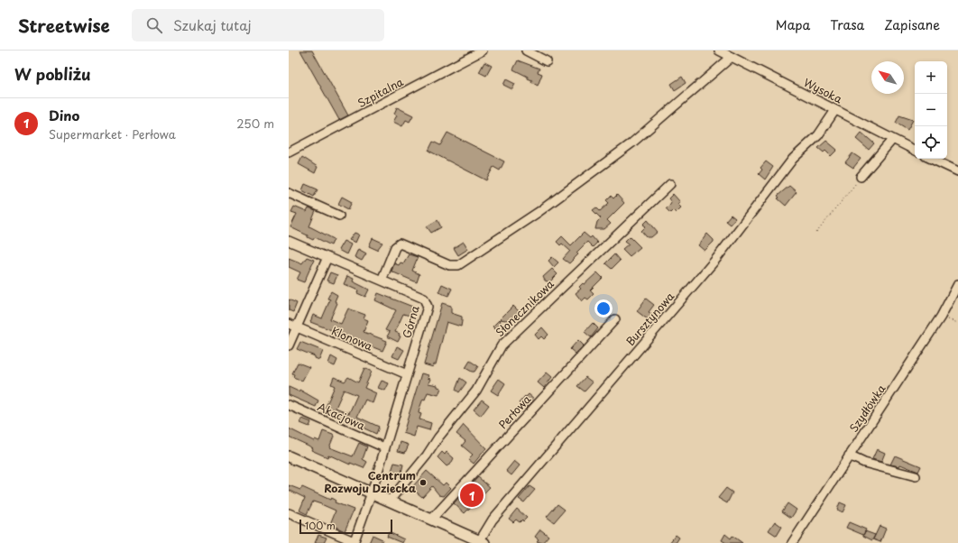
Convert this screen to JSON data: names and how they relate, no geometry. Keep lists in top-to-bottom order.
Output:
{
  "streets": {
    "street": [
      "Wysoka",
      "Szpitalna",
      "Słonecznikowa",
      "Bursztynowa",
      "Górna",
      "Klonowa",
      "Szydłówka",
      "Perłowa",
      "Akacjowa"
    ]
  },
  "crossings": [
    ["Wysoka", "Bursztynowa"],
    ["Górna", "Klonowa"],
    ["Górna", "Akacjowa"]
  ],
  "places": ["Centrum Rozwoju Dziecka"],
  "scale_bar": "100 m",
  "north": "top left",
  "page": {
    "header": "Streetwise",
    "search": "Szukaj tutaj",
    "nav": ["Mapa", "Trasa", "Zapisane"],
    "heading": "W pobliżu",
    "map_buttons": ["+", "−"],
    "list": [
      {
        "mark": "1",
        "name": "Dino",
        "note": "Supermarket · Perłowa",
        "value": "250 m"
      }
    ],
    "pins": "1",
    "scale": "100 m"
  }
}
